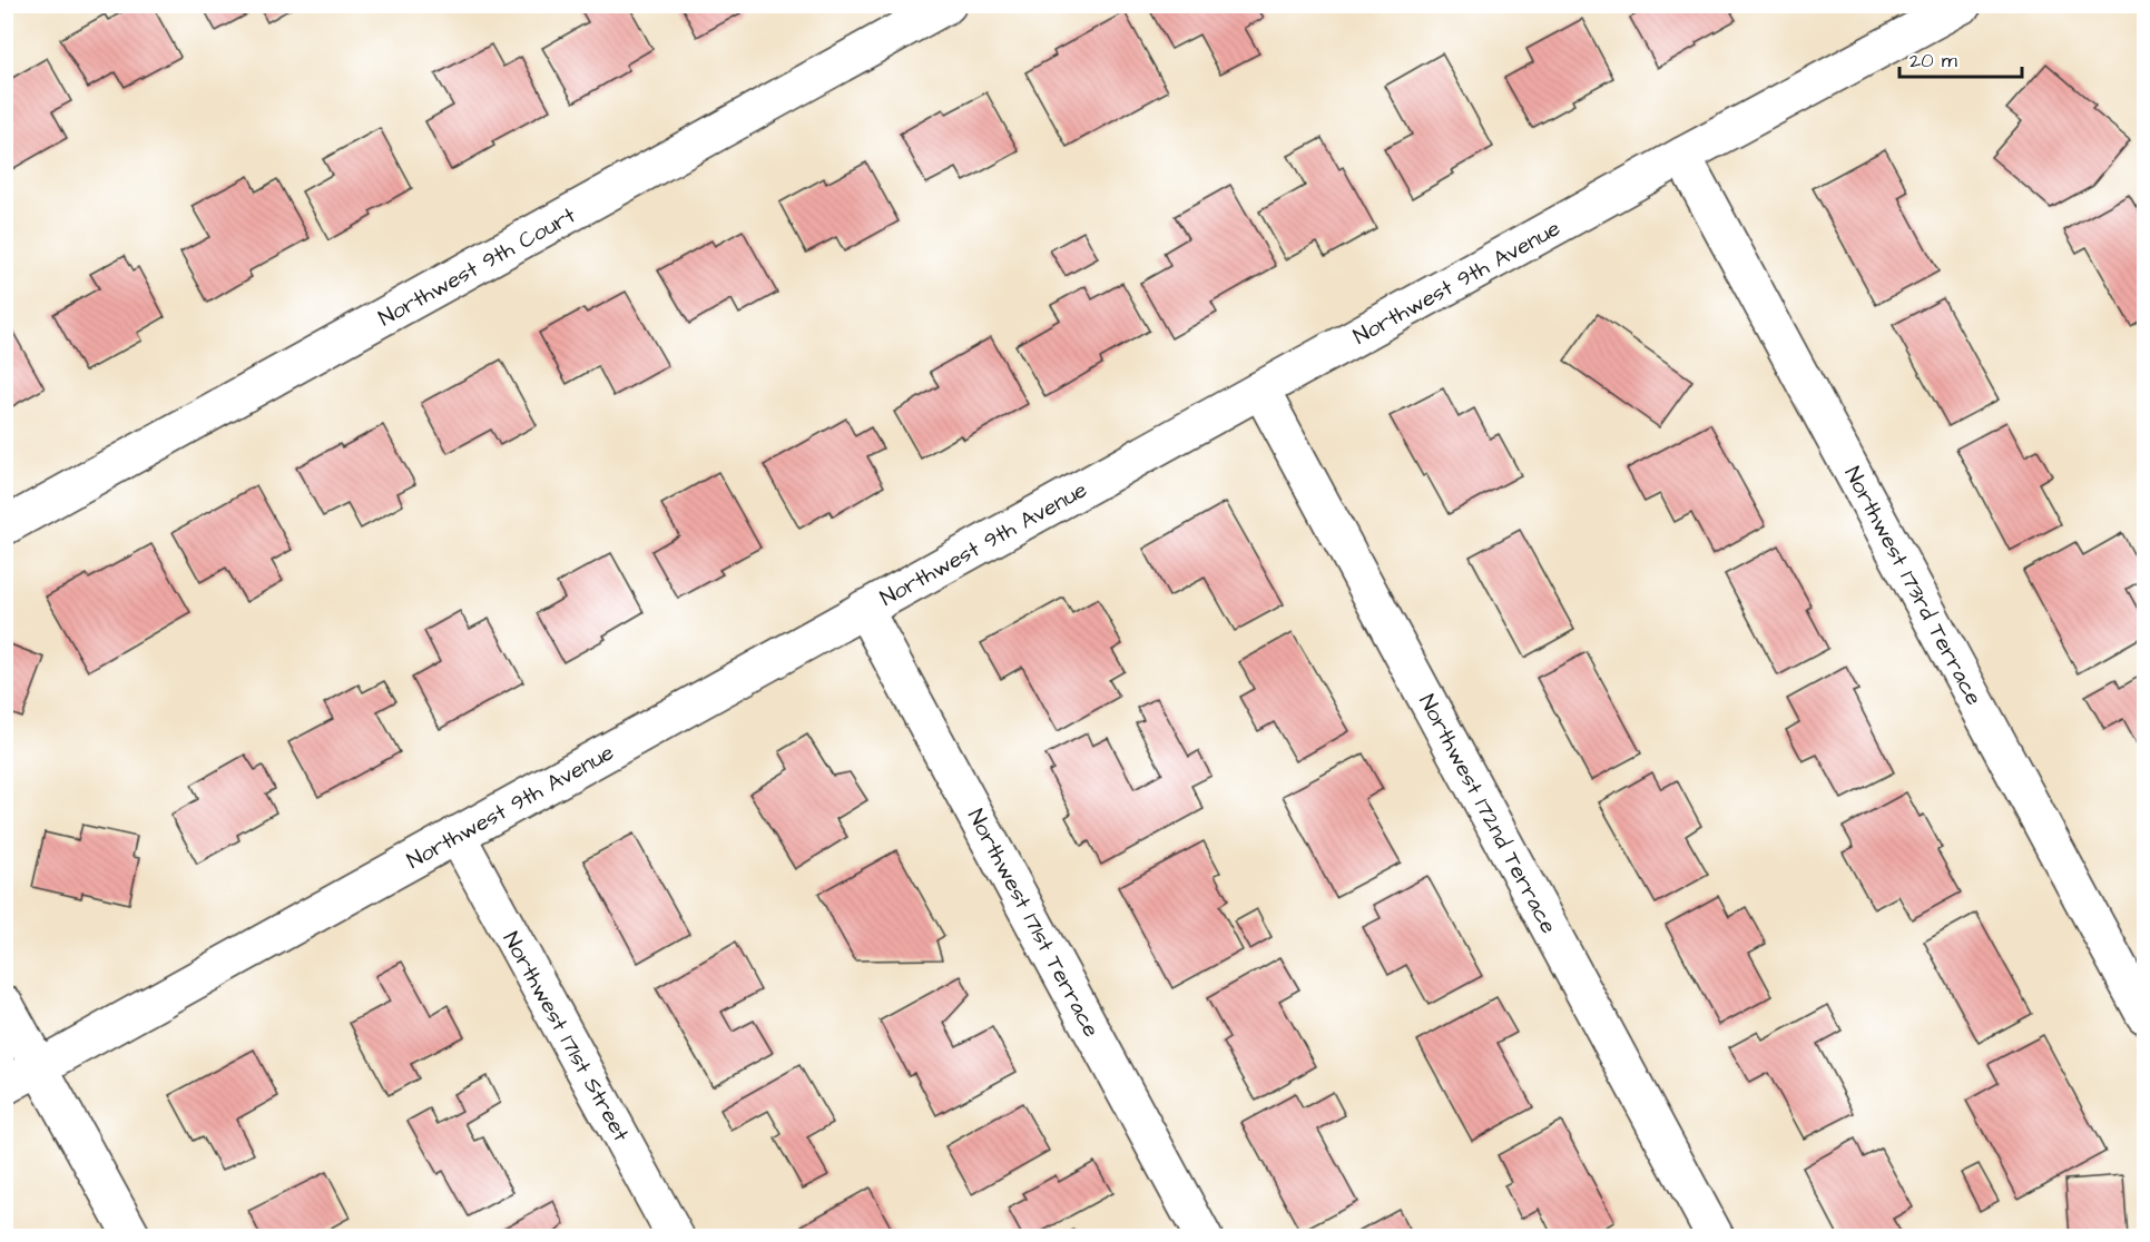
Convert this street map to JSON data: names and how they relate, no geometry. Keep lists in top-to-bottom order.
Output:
{
  "streets": {
    "street": [
      "Northwest 9th Court",
      "Northwest 9th Avenue",
      "Northwest 173rd Terrace",
      "Northwest 172nd Terrace",
      "Northwest 171st Terrace",
      "Northwest 171st Street"
    ]
  },
  "crossings": [
    ["Northwest 9th Avenue", "Northwest 173rd Terrace"],
    ["Northwest 9th Avenue", "Northwest 172nd Terrace"],
    ["Northwest 9th Avenue", "Northwest 171st Terrace"],
    ["Northwest 9th Avenue", "Northwest 171st Street"]
  ],
  "scale_bar": "20 m"
}
